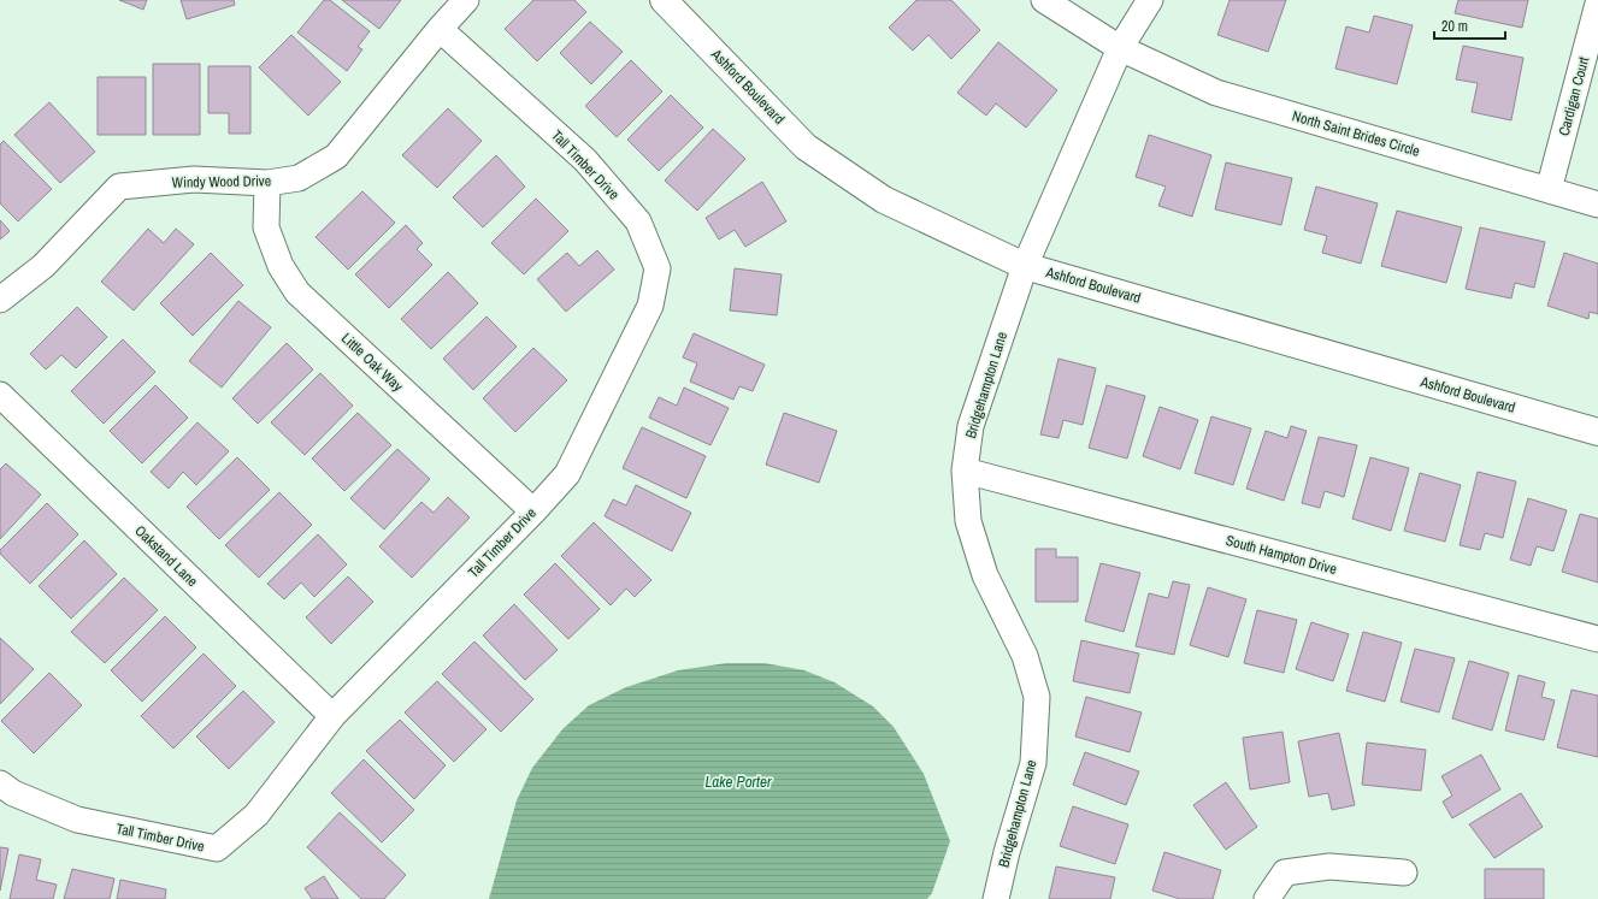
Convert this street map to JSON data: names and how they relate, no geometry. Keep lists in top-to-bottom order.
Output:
{
  "streets": {
    "street": [
      "Ashford Boulevard",
      "Cardigan Court",
      "North Saint Brides Circle",
      "Tall Timber Drive",
      "Windy Wood Drive",
      "Little Oak Way",
      "Bridgehampton Lane",
      "South Hampton Drive",
      "Oakstand Lane"
    ]
  },
  "crossings": [
    ["Ashford Boulevard", "Bridgehampton Lane"],
    ["Cardigan Court", "North Saint Brides Circle"],
    ["North Saint Brides Circle", "Bridgehampton Lane"],
    ["Tall Timber Drive", "Windy Wood Drive"],
    ["Tall Timber Drive", "Little Oak Way"],
    ["Tall Timber Drive", "Oakstand Lane"],
    ["Windy Wood Drive", "Little Oak Way"],
    ["Bridgehampton Lane", "South Hampton Drive"]
  ],
  "water": ["Lake Porter"],
  "scale_bar": "20 m"
}
